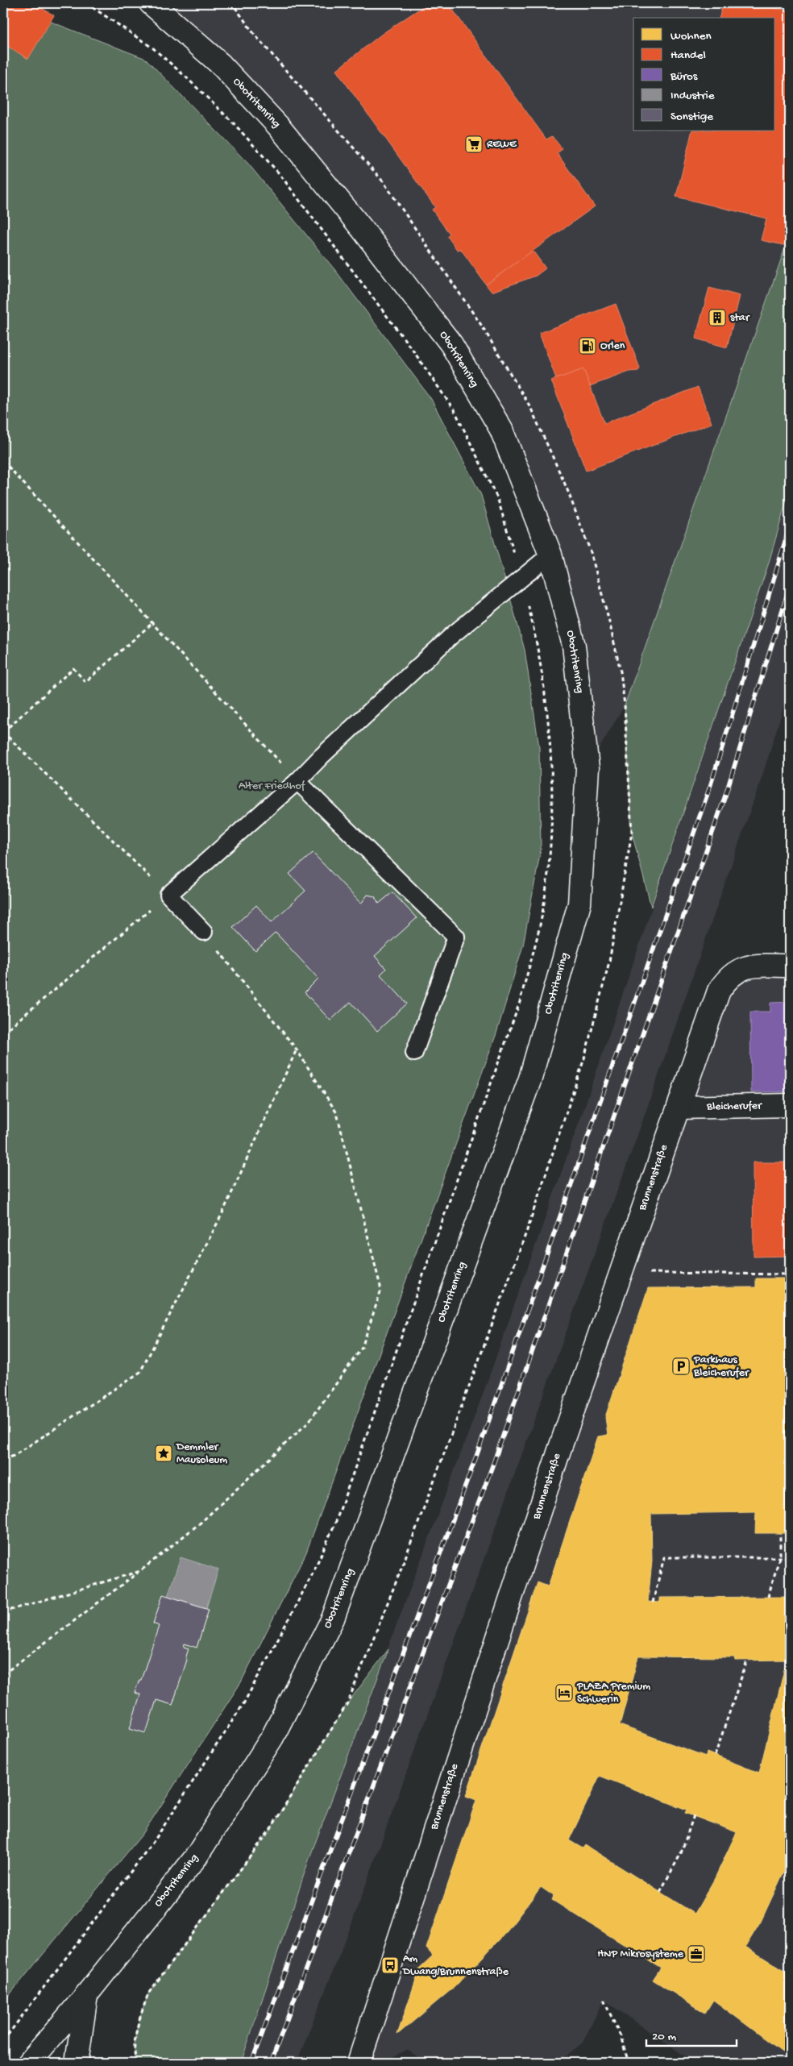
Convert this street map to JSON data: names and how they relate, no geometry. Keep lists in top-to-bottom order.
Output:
{
  "streets": {
    "street": ["Obotritenring", "Bleicherufer", "Brunnenstraße"]
  },
  "crossings": [
    ["Bleicherufer", "Brunnenstraße"]
  ],
  "parks": ["Alter Friedhof"],
  "places": {
    "supermarket": ["REWE"],
    "building": ["star"],
    "fuel station": ["Orlen"],
    "parking": ["Parkhaus Bleicherufer"],
    "place": ["Demmler Mausoleum"],
    "hotel": ["PLAZA Premium Schwerin"],
    "office": ["HNP Mikrosysteme"],
    "bus stop": ["Am Dwang/Brunnenstraße"]
  },
  "legend": [
    "Wohnen",
    "Handel",
    "Büros",
    "Industrie",
    "Sonstige"
  ],
  "scale_bar": "20 m"
}
